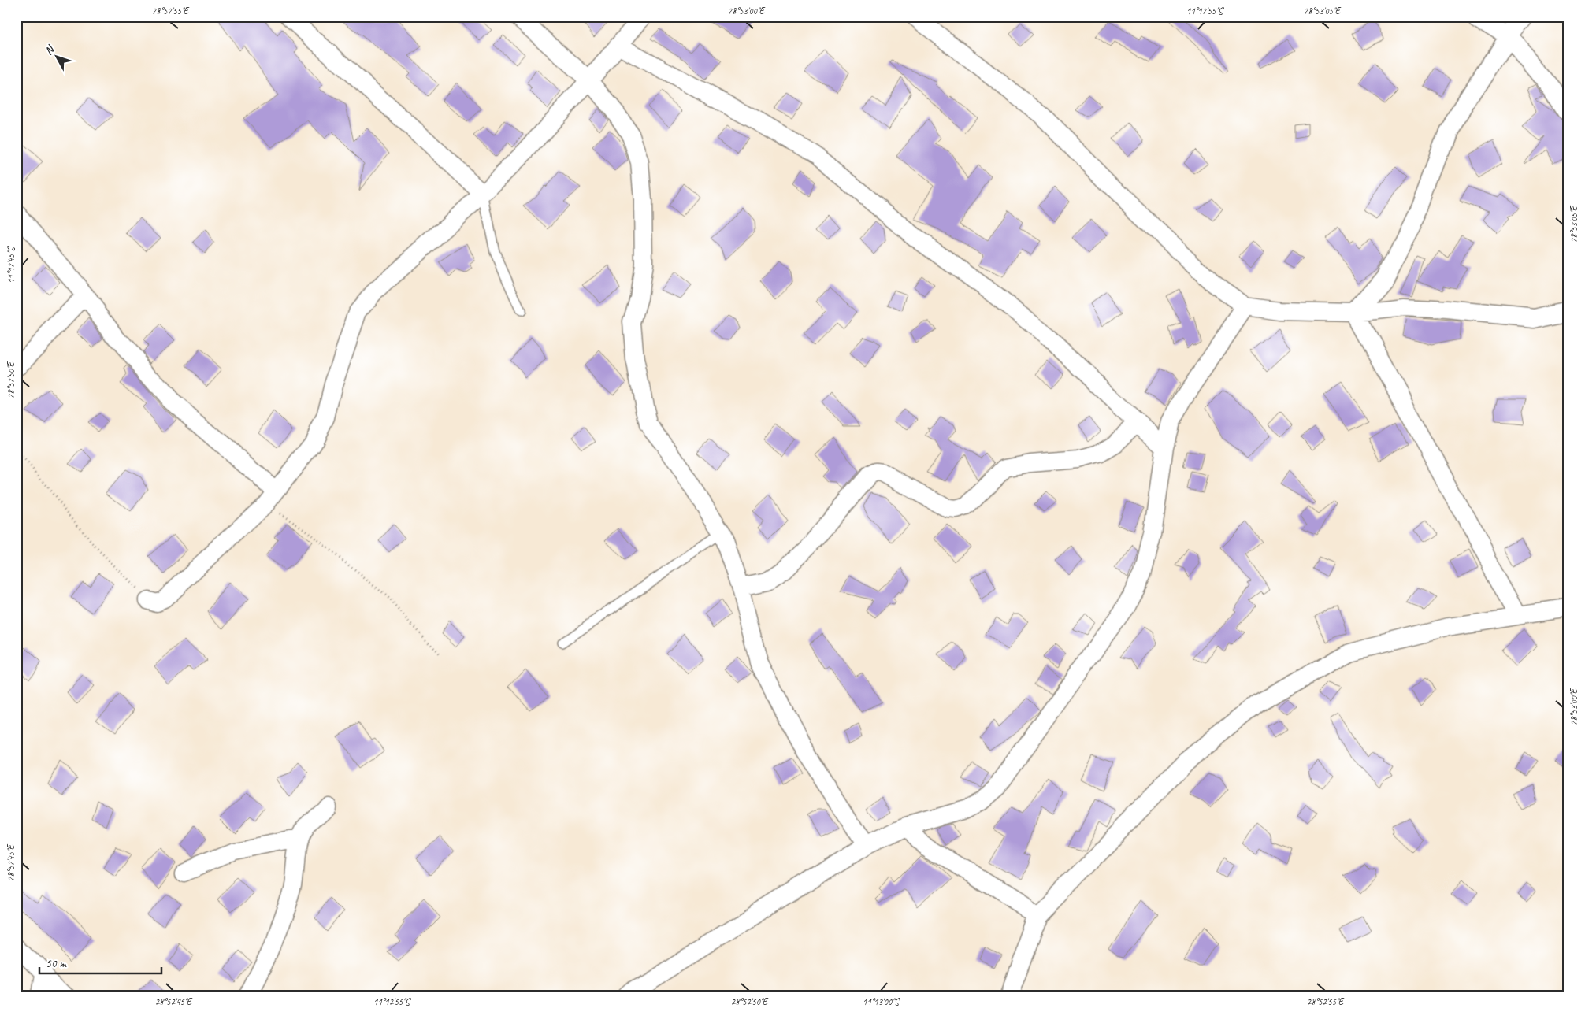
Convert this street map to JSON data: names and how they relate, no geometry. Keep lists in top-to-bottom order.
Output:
{
  "scale_bar": "50 m",
  "north": "top left",
  "coordinates": [
    "28°52'55\"E",
    "28°53'00\"E",
    "11°12'55\"S",
    "28°53'05\"E",
    "11°12'45\"S",
    "28°52'50\"E",
    "28°52'45\"E",
    "11°13'00\"S"
  ]
}
